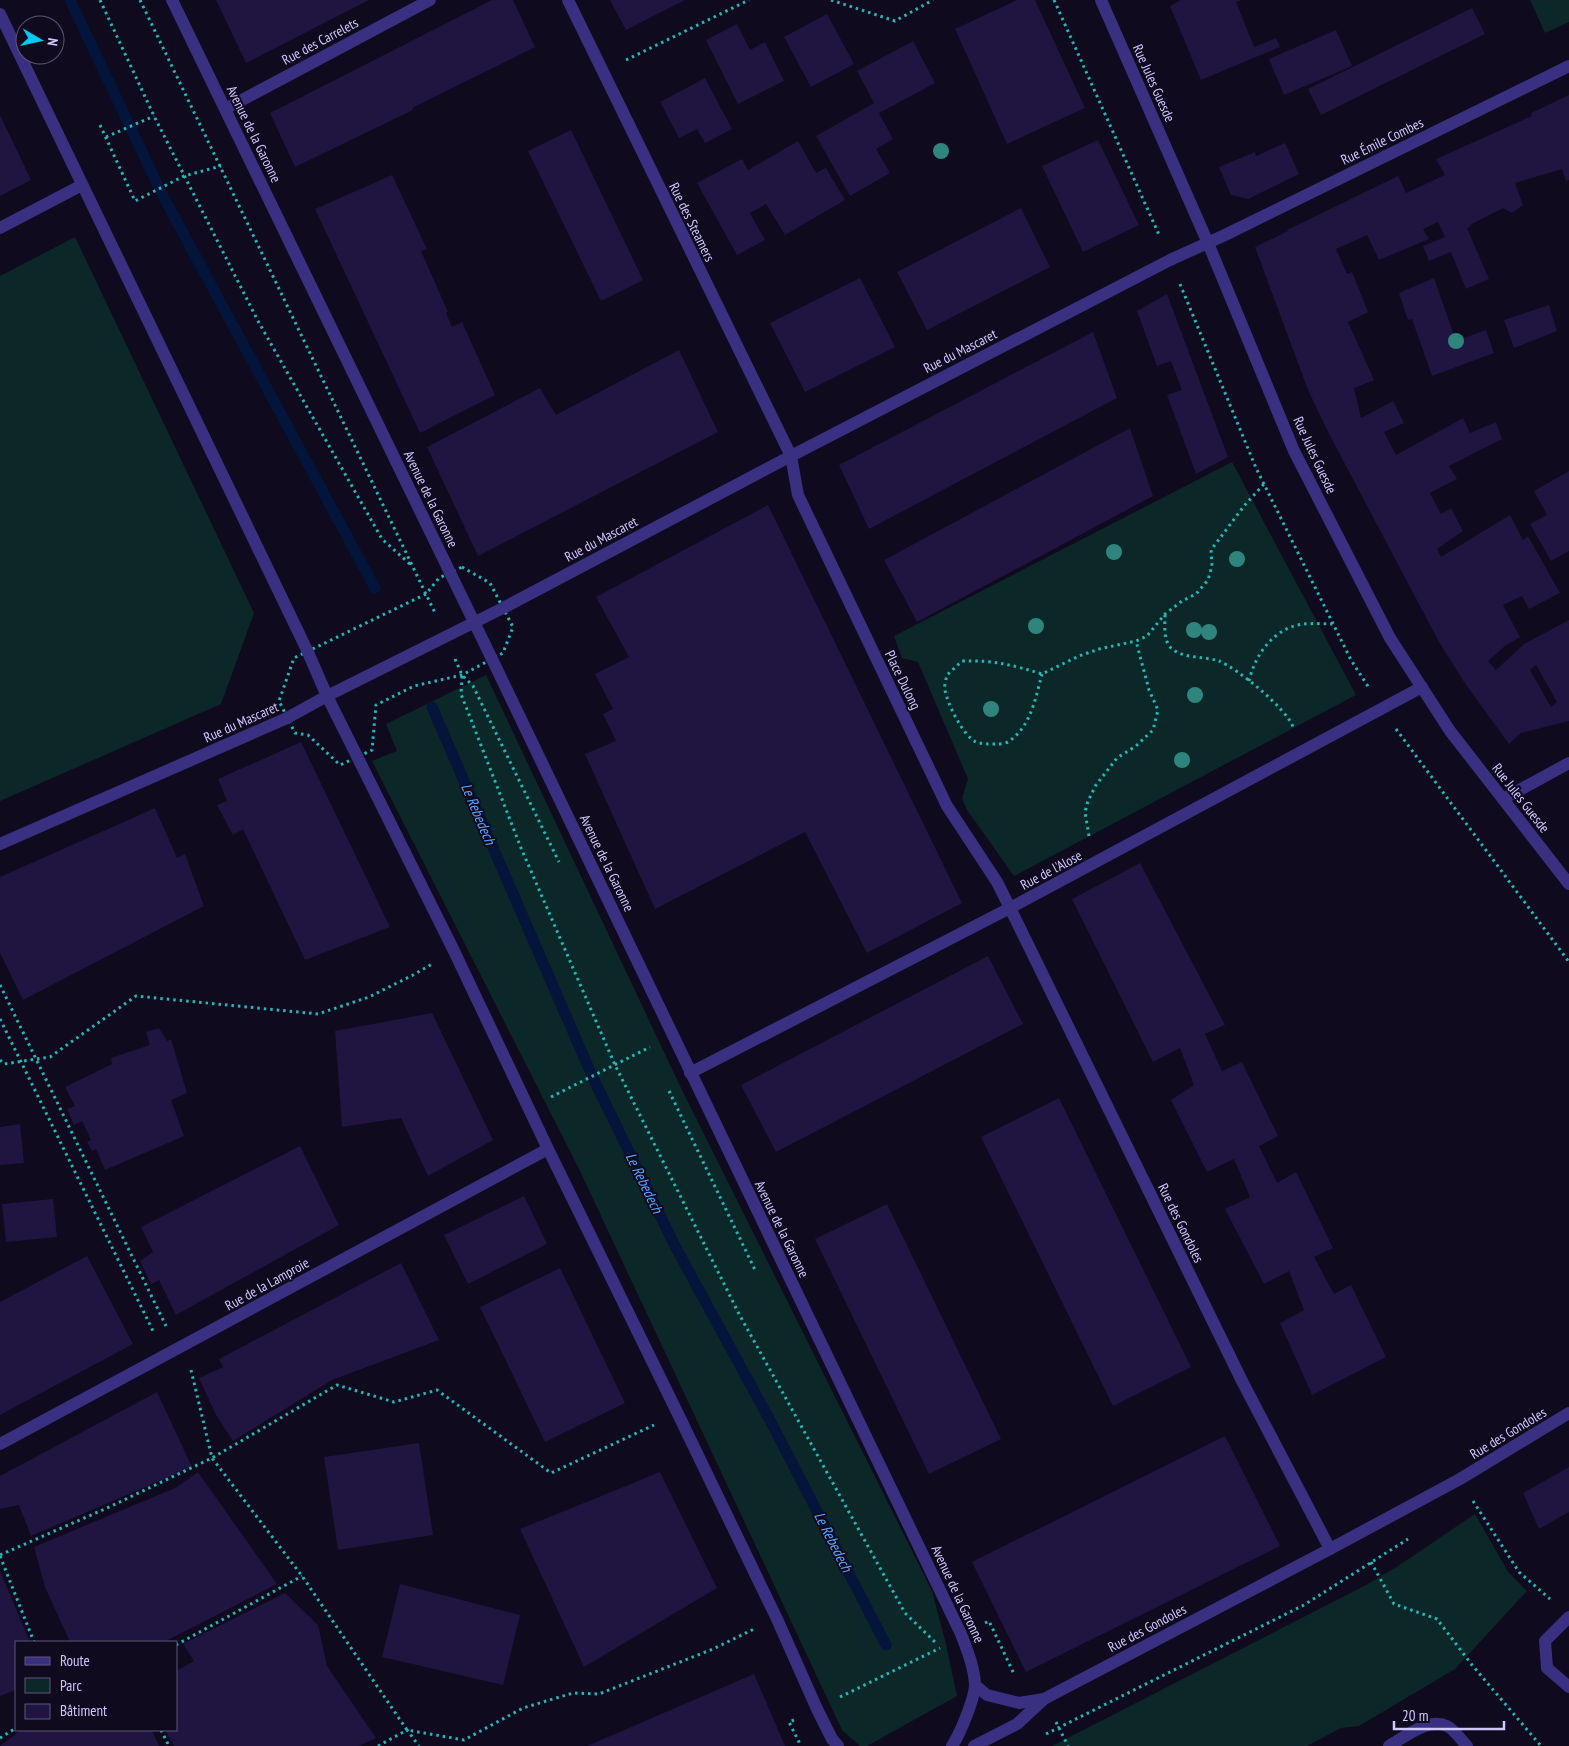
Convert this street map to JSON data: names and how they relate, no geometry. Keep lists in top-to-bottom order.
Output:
{
  "streets": {
    "street": [
      "Rue des Carrelets",
      "Rue Jules Guesde",
      "Avenue de la Garonne",
      "Rue Émile Combes",
      "Rue des Steamers",
      "Rue du Mascaret",
      "Place Dulong",
      "Rue de l'Alose",
      "Rue des Gondoles",
      "Rue de la Lamproie"
    ]
  },
  "crossings": [
    ["Rue des Carrelets", "Avenue de la Garonne"],
    ["Rue Jules Guesde", "Rue Émile Combes"],
    ["Rue Jules Guesde", "Rue du Mascaret"],
    ["Rue Jules Guesde", "Rue de l'Alose"],
    ["Avenue de la Garonne", "Rue du Mascaret"],
    ["Avenue de la Garonne", "Rue de l'Alose"],
    ["Avenue de la Garonne", "Rue des Gondoles"],
    ["Rue Émile Combes", "Rue du Mascaret"],
    ["Rue des Steamers", "Rue du Mascaret"],
    ["Rue des Steamers", "Place Dulong"],
    ["Rue du Mascaret", "Place Dulong"],
    ["Place Dulong", "Rue de l'Alose"],
    ["Place Dulong", "Rue des Gondoles"],
    ["Rue de l'Alose", "Rue des Gondoles"]
  ],
  "water": ["Le Rebedech"],
  "legend": ["Route", "Parc", "Bâtiment"],
  "scale_bar": "20 m",
  "north": "right"
}
